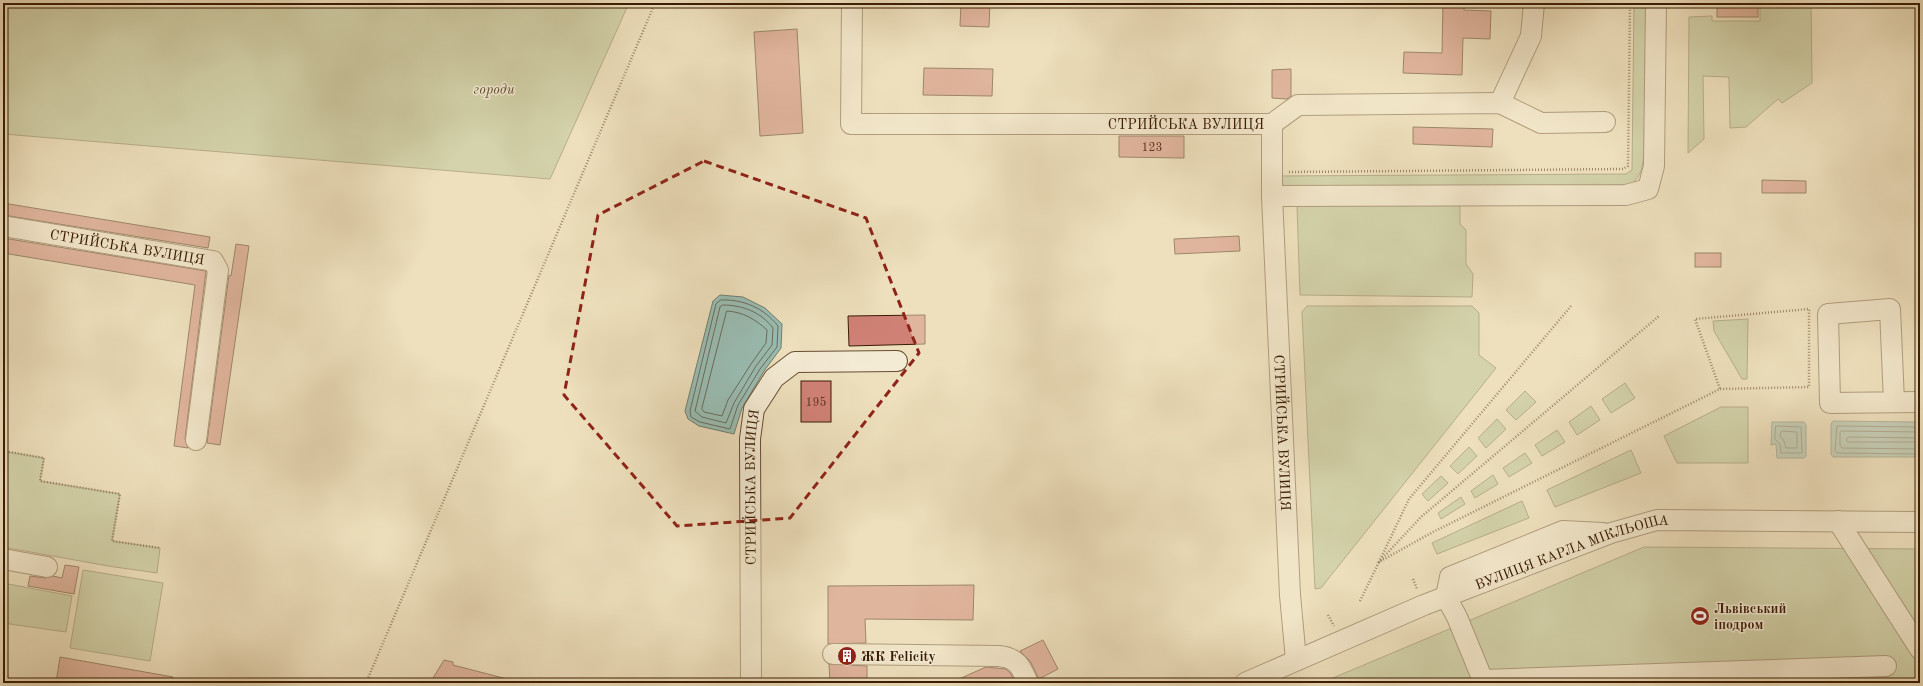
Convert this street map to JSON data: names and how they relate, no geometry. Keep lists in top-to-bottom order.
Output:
{
  "streets": {
    "street": ["СТРИЙСЬКА ВУЛИЦЯ", "ВУЛИЦЯ КАРЛА МІКЛЬОША"]
  },
  "crossings": [
    ["СТРИЙСЬКА ВУЛИЦЯ", "ВУЛИЦЯ КАРЛА МІКЛЬОША"]
  ],
  "parks": ["городи"],
  "places": {
    "sports": ["Львівський іподром"],
    "building": ["ЖК Felicity"]
  },
  "house_numbers": ["123", "195"]
}
